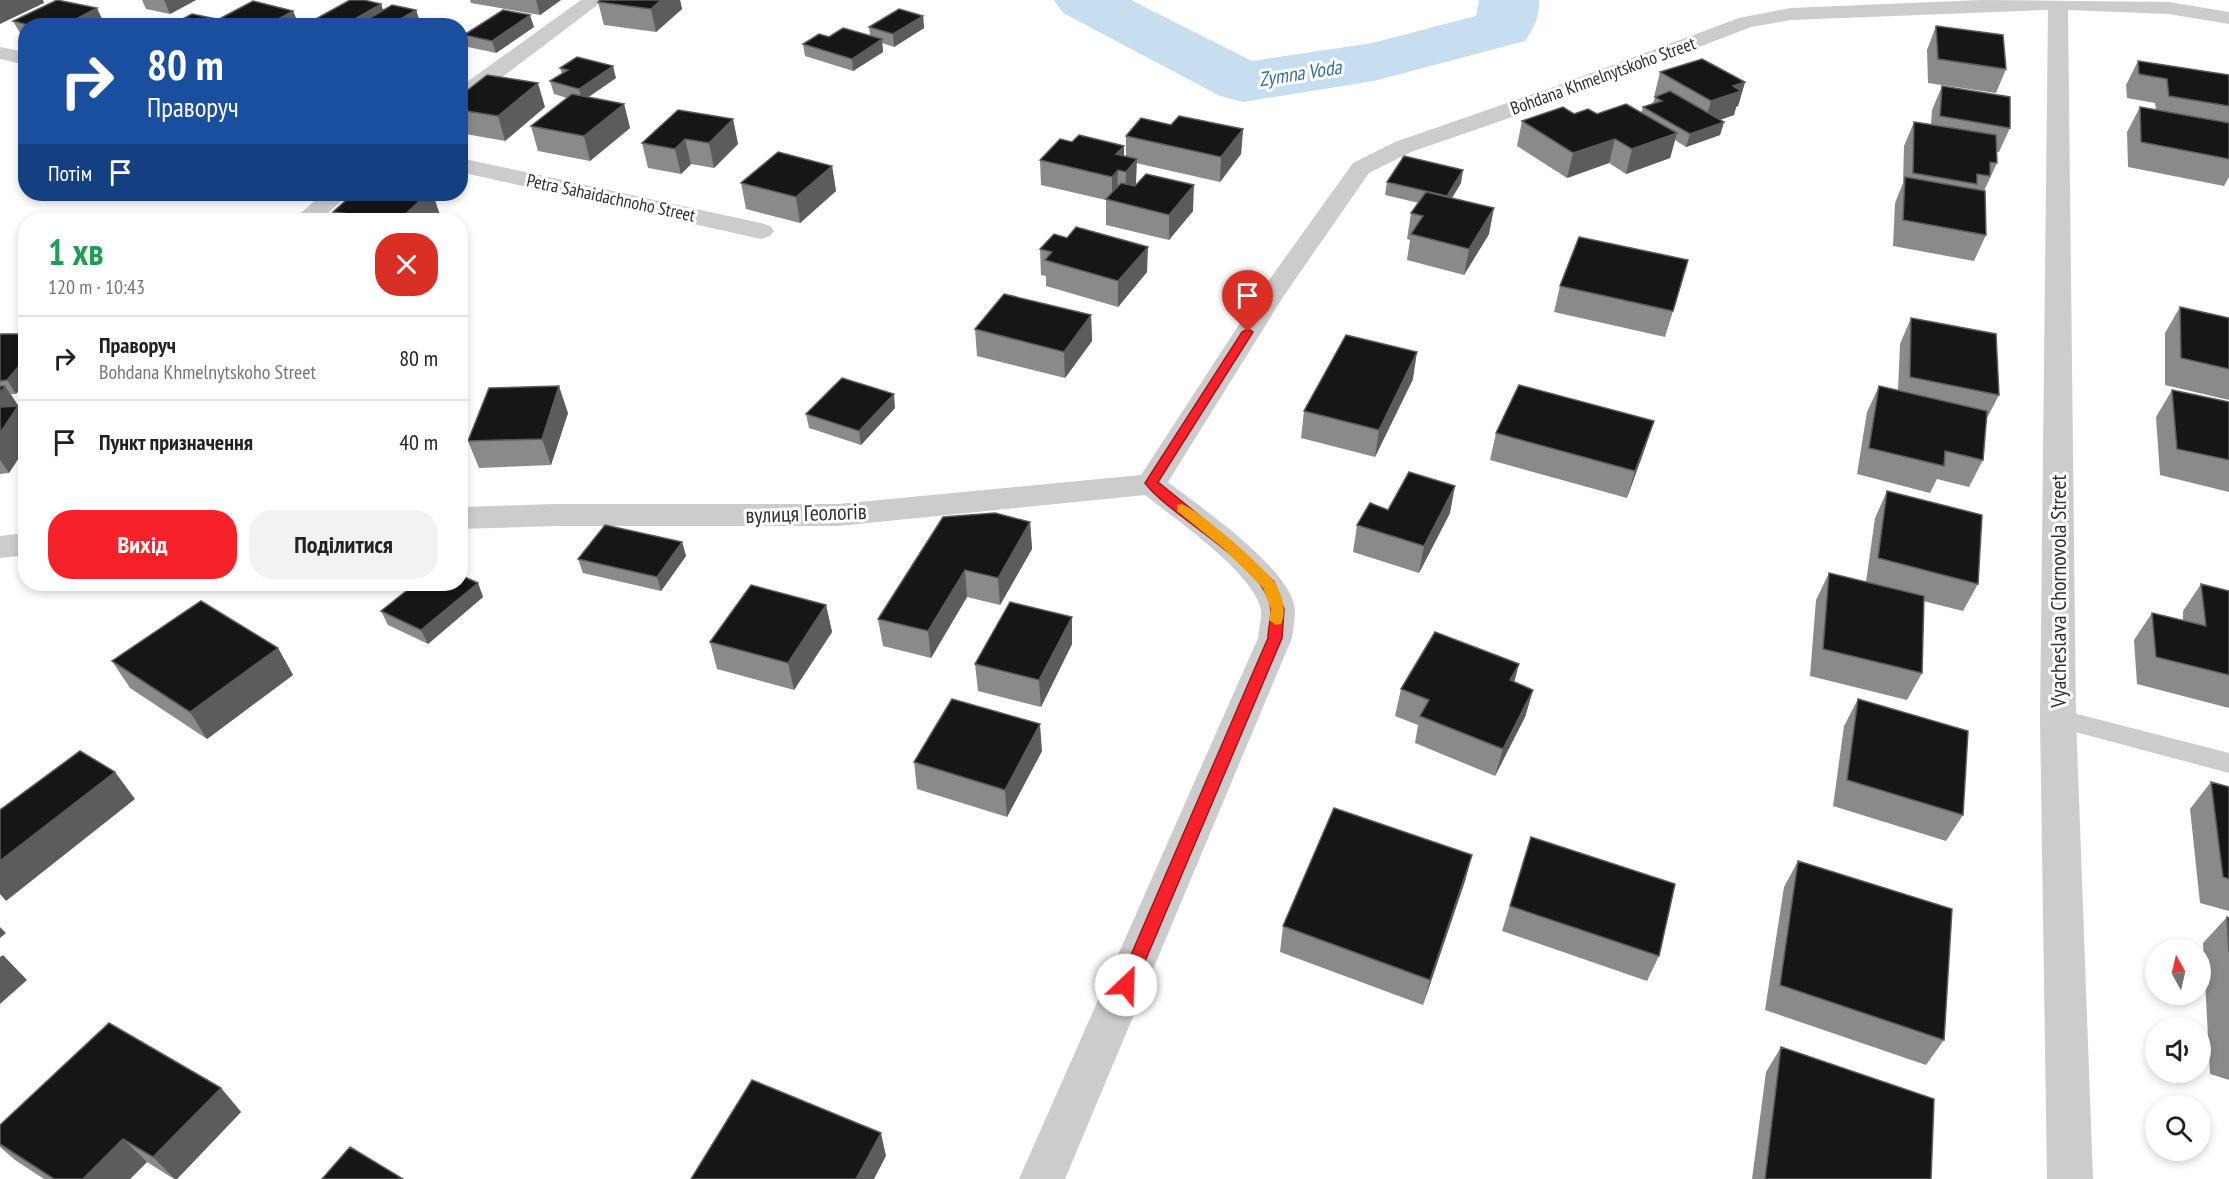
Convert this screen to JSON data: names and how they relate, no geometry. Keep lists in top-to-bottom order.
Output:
{
  "streets": {
    "street": [
      "Bohdana Khmelnytskoho Street",
      "Petra Sahaidachnoho Street",
      "вулиця Геологів",
      "Vyacheslava Chornovola Street"
    ]
  },
  "crossings": [
    ["Bohdana Khmelnytskoho Street", "вулиця Геологів"],
    ["Bohdana Khmelnytskoho Street", "Vyacheslava Chornovola Street"]
  ],
  "water": ["Zymna Voda"],
  "north": "top",
  "page": {
    "turn": ["80 m", "Праворуч"],
    "then": "Потім",
    "heading": ["1 хв", "120 m · 10:43"],
    "list": [
      {
        "name": "Праворуч",
        "note": "Bohdana Khmelnytskoho Street",
        "value": "80 m"
      },
      {
        "name": "Пункт призначення",
        "value": "40 m"
      }
    ],
    "buttons": ["Вихід", "Поділитися"]
  }
}
